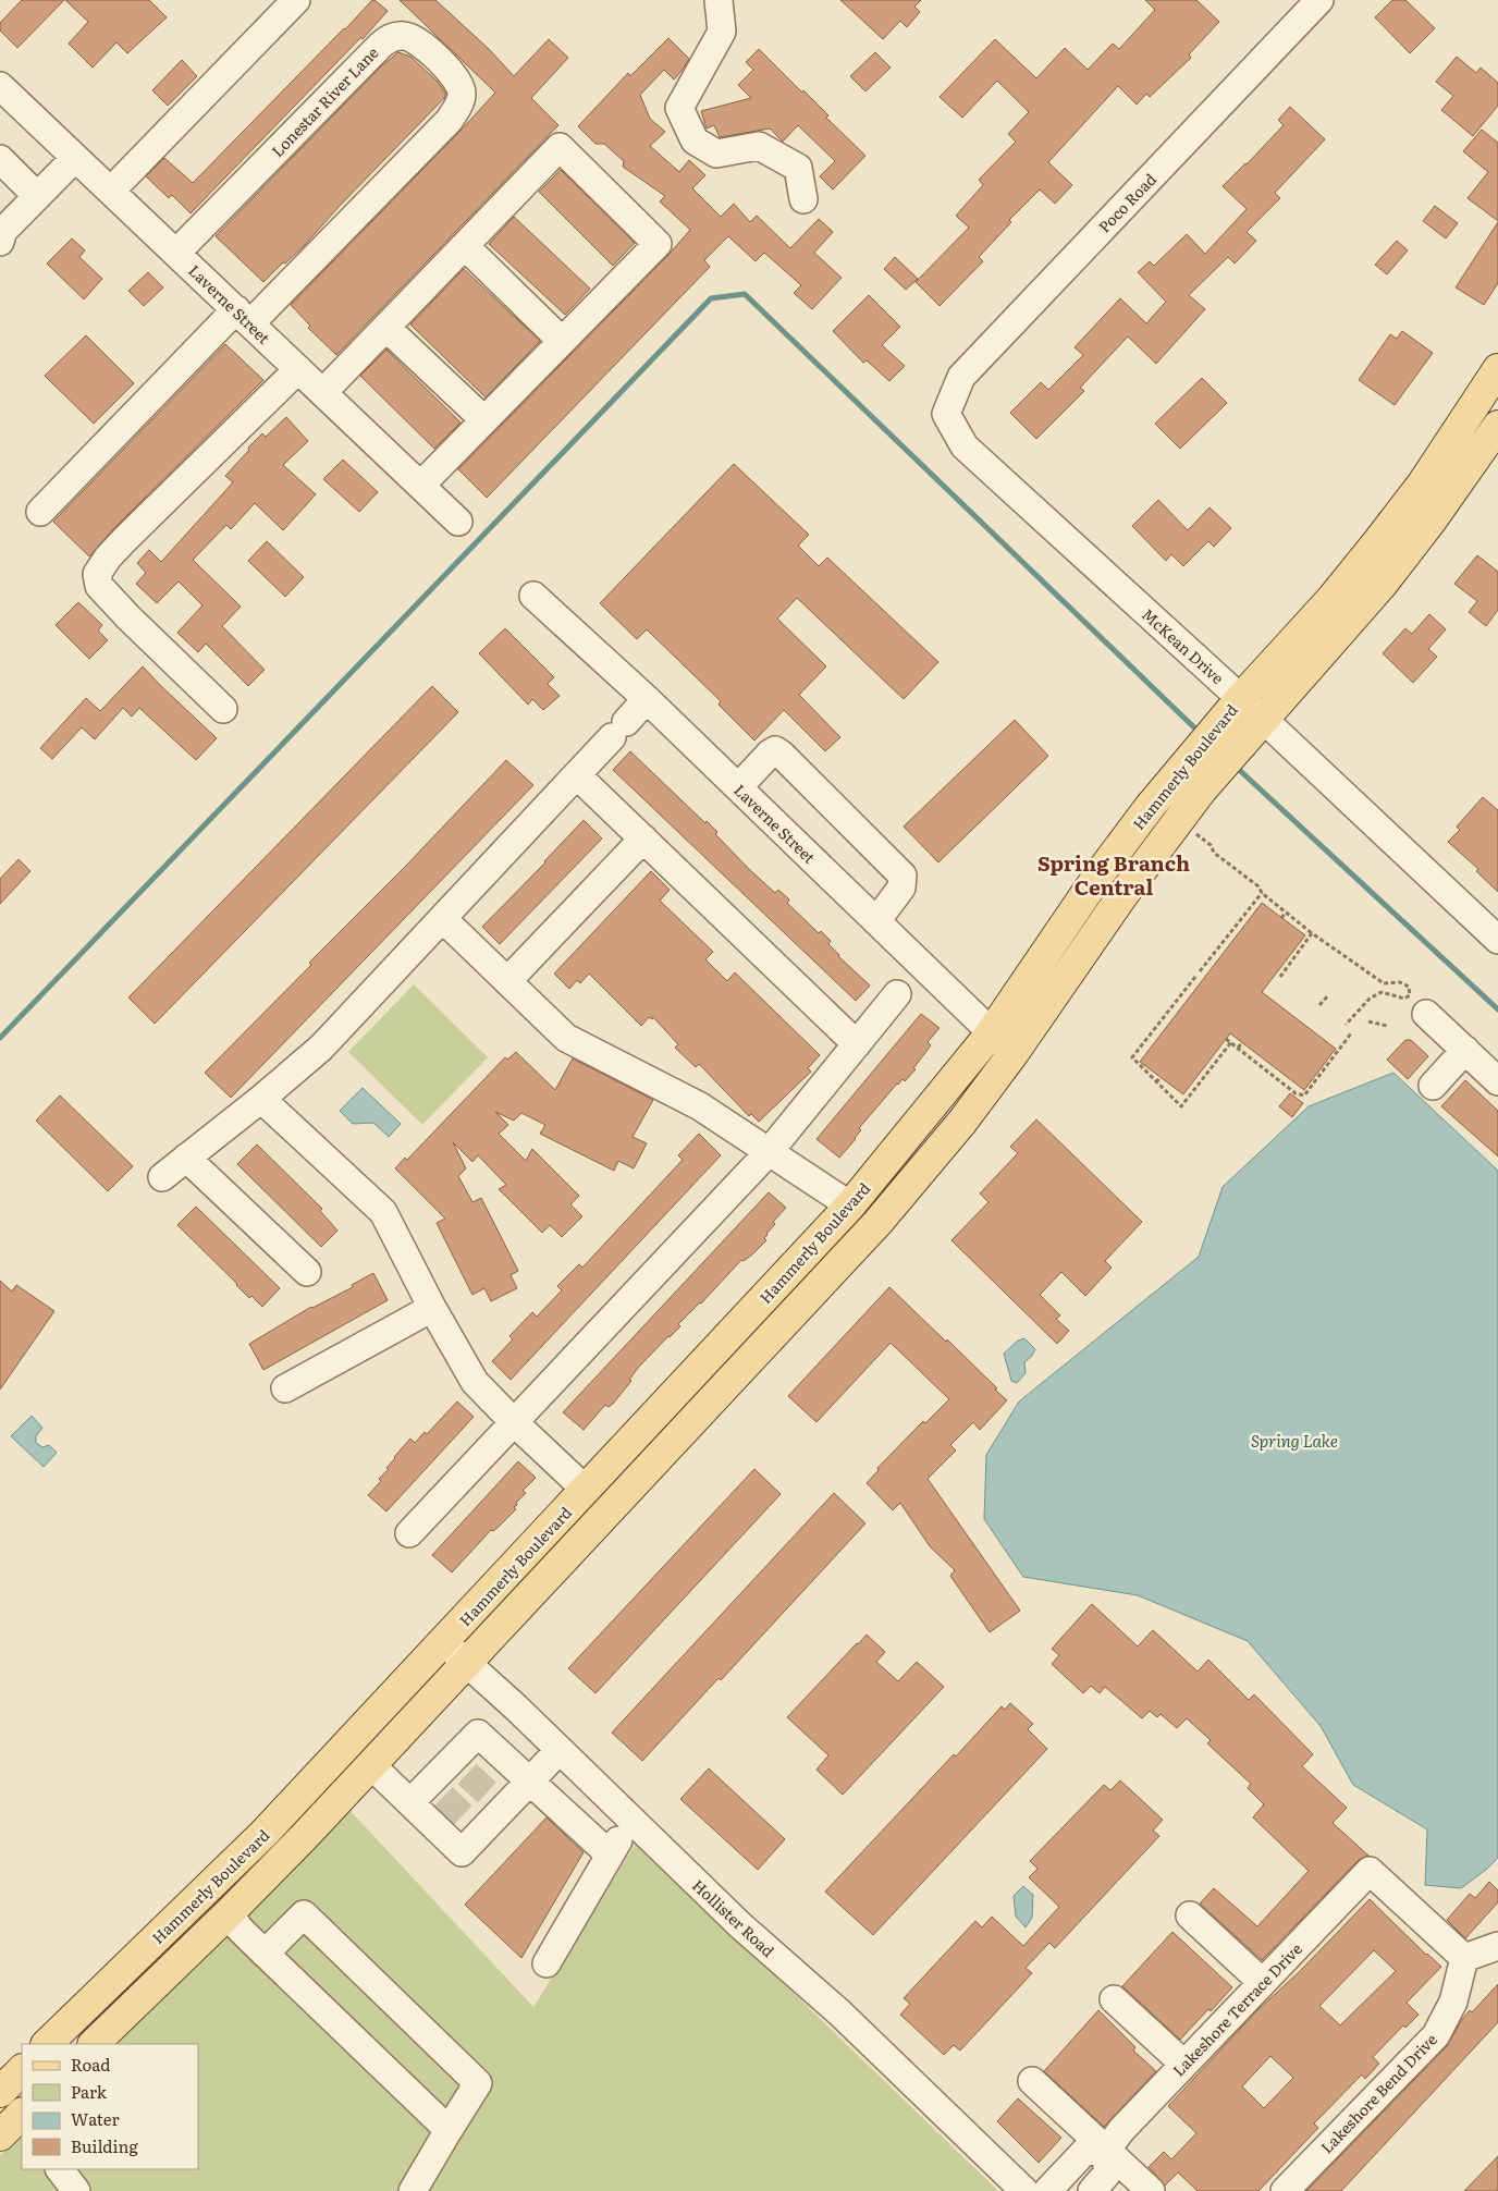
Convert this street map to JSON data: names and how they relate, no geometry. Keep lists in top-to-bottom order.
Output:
{
  "streets": {
    "main road": ["Hammerly Boulevard"],
    "street": [
      "Lonestar River Lane",
      "Poco Road",
      "Laverne Street",
      "McKean Drive",
      "Hollister Road",
      "Lakeshore Terrace Drive",
      "Lakeshore Bend Drive"
    ]
  },
  "crossings": [
    ["Lonestar River Lane", "Laverne Street"],
    ["Poco Road", "McKean Drive"],
    ["Laverne Street", "Hammerly Boulevard"],
    ["McKean Drive", "Hammerly Boulevard"],
    ["Hammerly Boulevard", "Hollister Road"],
    ["Lakeshore Terrace Drive", "Lakeshore Bend Drive"]
  ],
  "districts": ["Spring Branch Central"],
  "water": ["Spring Lake"],
  "legend": [
    "Road",
    "Park",
    "Water",
    "Building"
  ]
}
